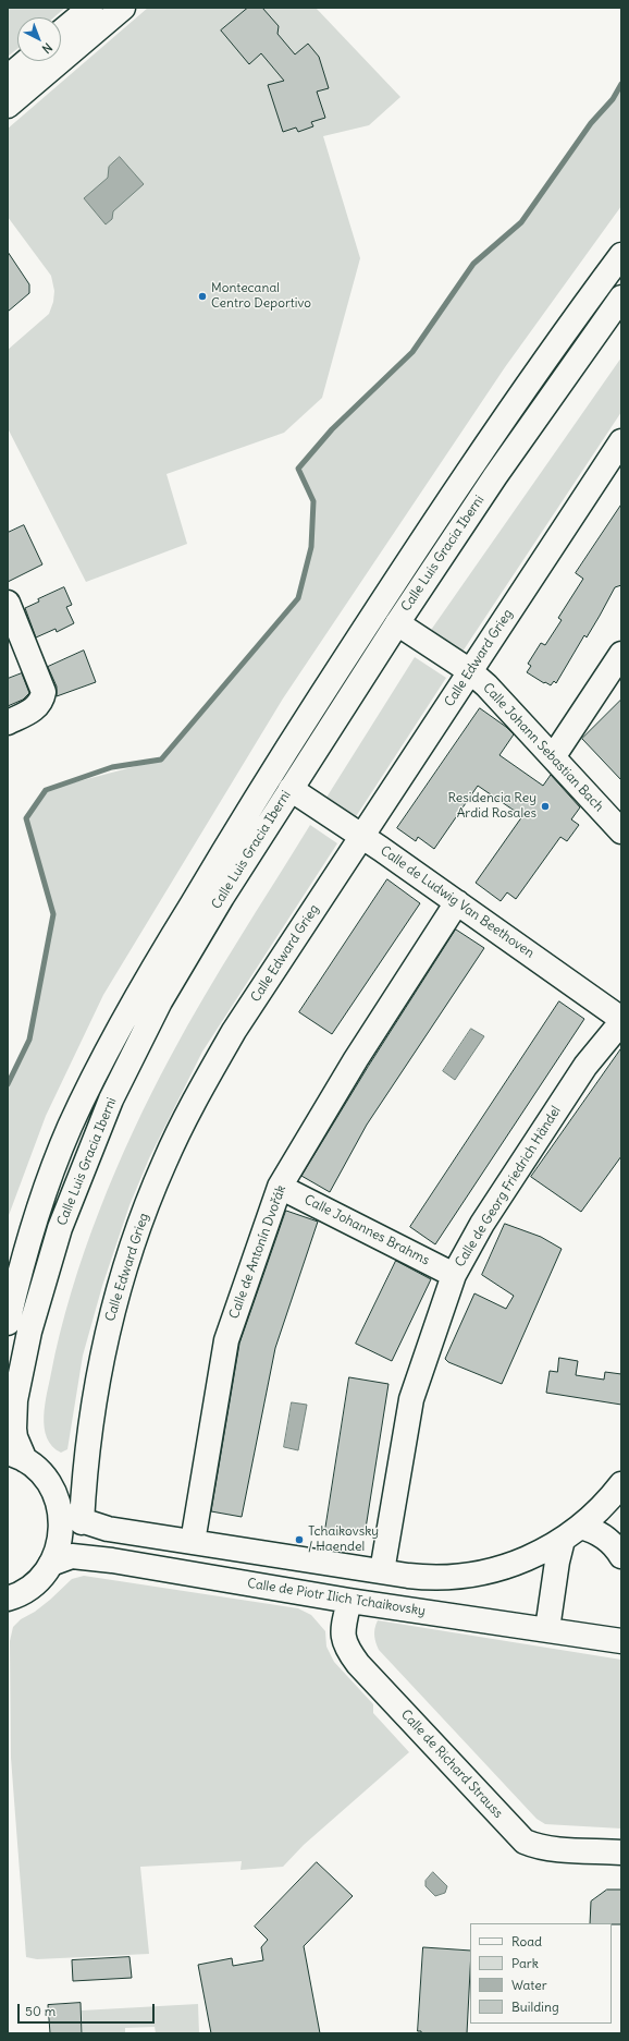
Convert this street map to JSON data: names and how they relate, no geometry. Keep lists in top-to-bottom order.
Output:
{
  "streets": {
    "street": [
      "Calle Luis Gracia Iberni",
      "Calle Edward Grieg",
      "Calle Johann Sebastian Bach",
      "Calle de Ludwig Van Beethoven",
      "Calle de Georg Friedrich Händel",
      "Calle Johannes Brahms",
      "Calle de Antonín Dvořák",
      "Calle de Piotr Ilich Tchaikovsky",
      "Calle de Richard Strauss"
    ]
  },
  "crossings": [
    ["Calle Luis Gracia Iberni", "Calle Johann Sebastian Bach"],
    ["Calle Luis Gracia Iberni", "Calle de Ludwig Van Beethoven"],
    ["Calle Edward Grieg", "Calle Johann Sebastian Bach"],
    ["Calle Edward Grieg", "Calle de Ludwig Van Beethoven"],
    ["Calle de Ludwig Van Beethoven", "Calle de Georg Friedrich Händel"],
    ["Calle de Ludwig Van Beethoven", "Calle de Antonín Dvořák"],
    ["Calle de Georg Friedrich Händel", "Calle Johannes Brahms"],
    ["Calle Johannes Brahms", "Calle de Antonín Dvořák"],
    ["Calle de Piotr Ilich Tchaikovsky", "Calle de Richard Strauss"]
  ],
  "places": ["Montecanal Centro Deportivo", "Residencia Rey Ardid Rosales", "Tchaikovsky / Haendel"],
  "legend": [
    "Road",
    "Park",
    "Water",
    "Building"
  ],
  "scale_bar": "50 m",
  "north": "bottom right"
}
